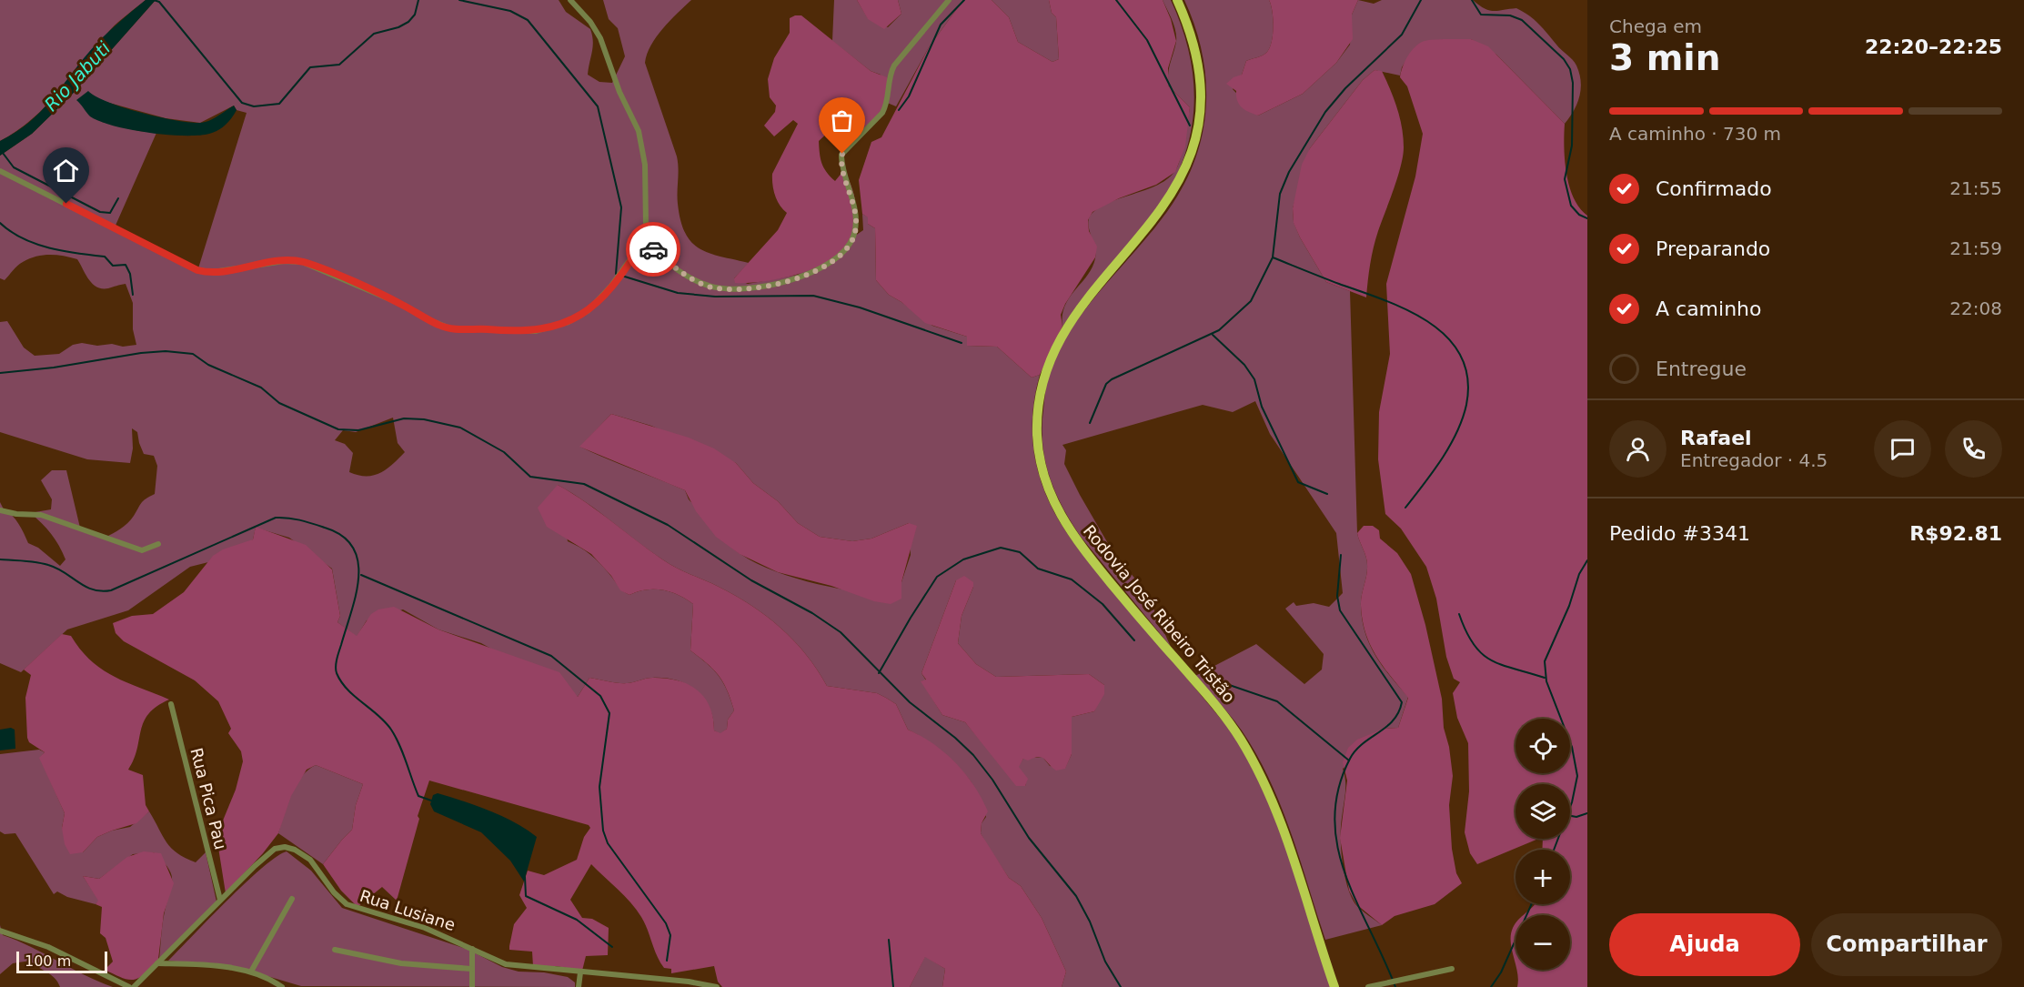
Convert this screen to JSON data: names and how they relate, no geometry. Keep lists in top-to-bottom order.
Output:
{
  "streets": {
    "main road": ["Rodovia José Ribeiro Tristão"],
    "street": ["Rua Pica Pau", "Rua Lusiane"]
  },
  "crossings": [
    ["Rua Pica Pau", "Rua Lusiane"]
  ],
  "water": ["Rio Jabuti"],
  "scale_bar": "100 m",
  "page": {
    "heading": ["3 min", "Chega em", "22:20–22:25"],
    "panel": [
      "Rafael",
      "Entregador · 4.5",
      "Pedido #3341",
      "R$92.81"
    ],
    "bar": "A caminho · 730 m",
    "list": [
      ["Confirmado", "21:55"],
      ["Preparando", "21:59"],
      ["A caminho", "22:08"],
      "Entregue"
    ],
    "map_buttons": ["+", "−"],
    "buttons": ["Ajuda", "Compartilhar"],
    "scale": "100 m"
  }
}
